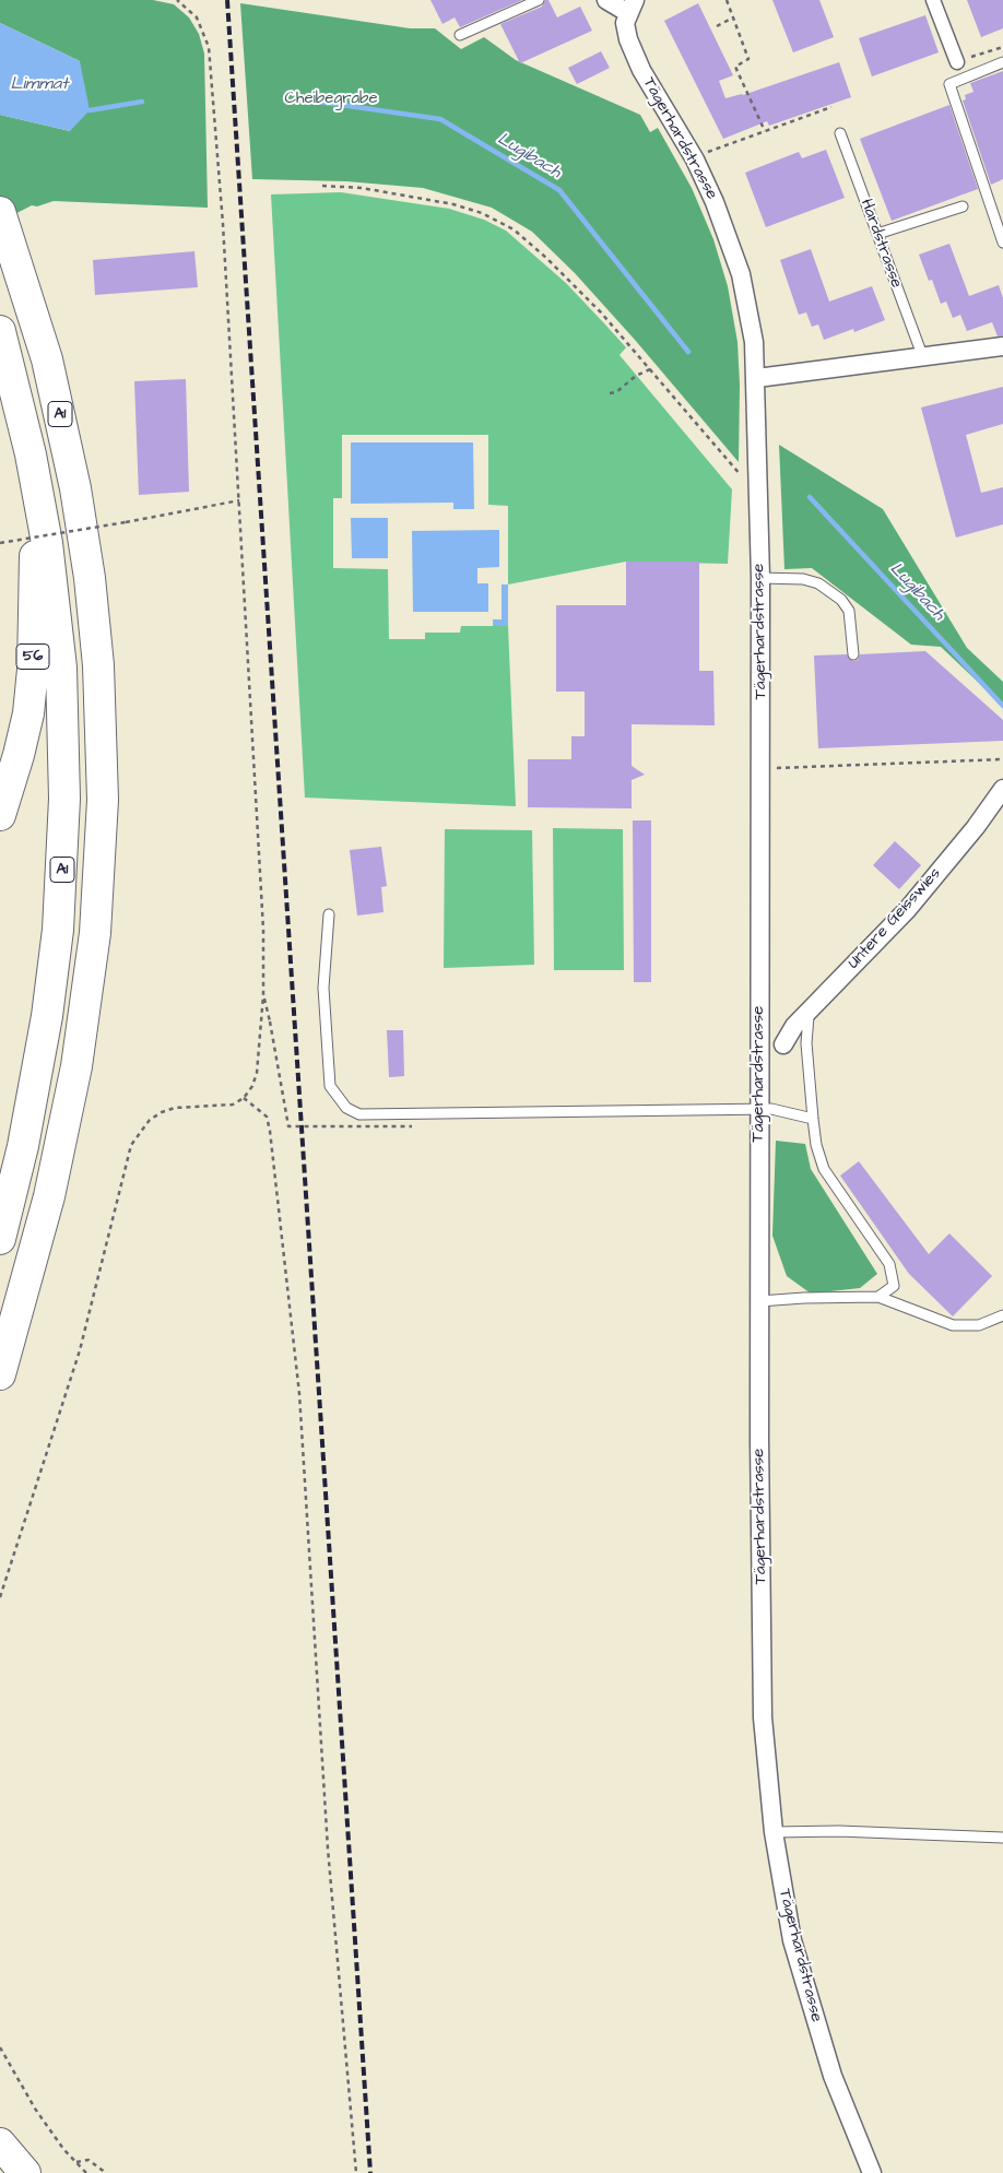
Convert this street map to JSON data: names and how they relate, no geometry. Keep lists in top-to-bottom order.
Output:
{
  "streets": {
    "highway": ["A1", "56"],
    "street": ["Tägerhardstrasse", "Untere Geisswies"],
    "lane": ["Hardstrasse"]
  },
  "crossings": [
    ["A1", "56"]
  ],
  "water": ["Limmat", "Lugibach"],
  "parks": ["Cheibegrabe"]
}
